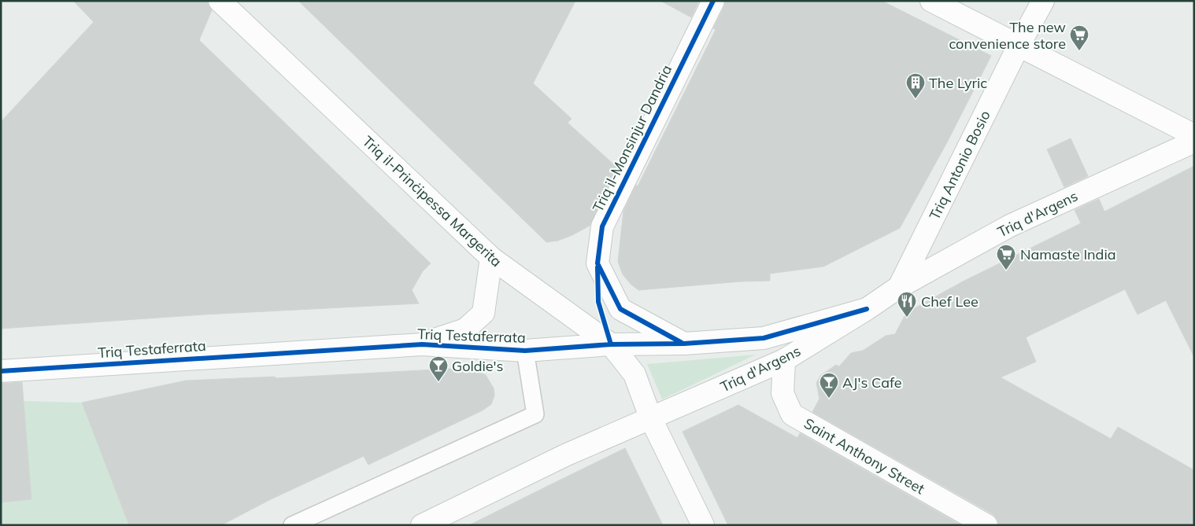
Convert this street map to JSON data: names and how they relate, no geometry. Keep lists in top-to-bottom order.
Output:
{
  "streets": {
    "street": [
      "Triq il-Monsinjur Dandria",
      "Triq Antonio Bosio",
      "Triq il-Prinċipessa Margerita",
      "Triq d'Argens",
      "Triq Testaferrata",
      "Saint Anthony Street"
    ]
  },
  "crossings": [
    ["Triq il-Monsinjur Dandria", "Triq Testaferrata"],
    ["Triq Antonio Bosio", "Triq d'Argens"],
    ["Triq il-Prinċipessa Margerita", "Triq d'Argens"],
    ["Triq il-Prinċipessa Margerita", "Triq Testaferrata"],
    ["Triq d'Argens", "Triq Testaferrata"],
    ["Triq d'Argens", "Saint Anthony Street"]
  ],
  "places": {
    "supermarket": ["The new convenience store", "Namaste India"],
    "building": ["The Lyric"],
    "restaurant": ["Chef Lee"],
    "bar": ["Goldie's", "AJ's Cafe"]
  }
}
